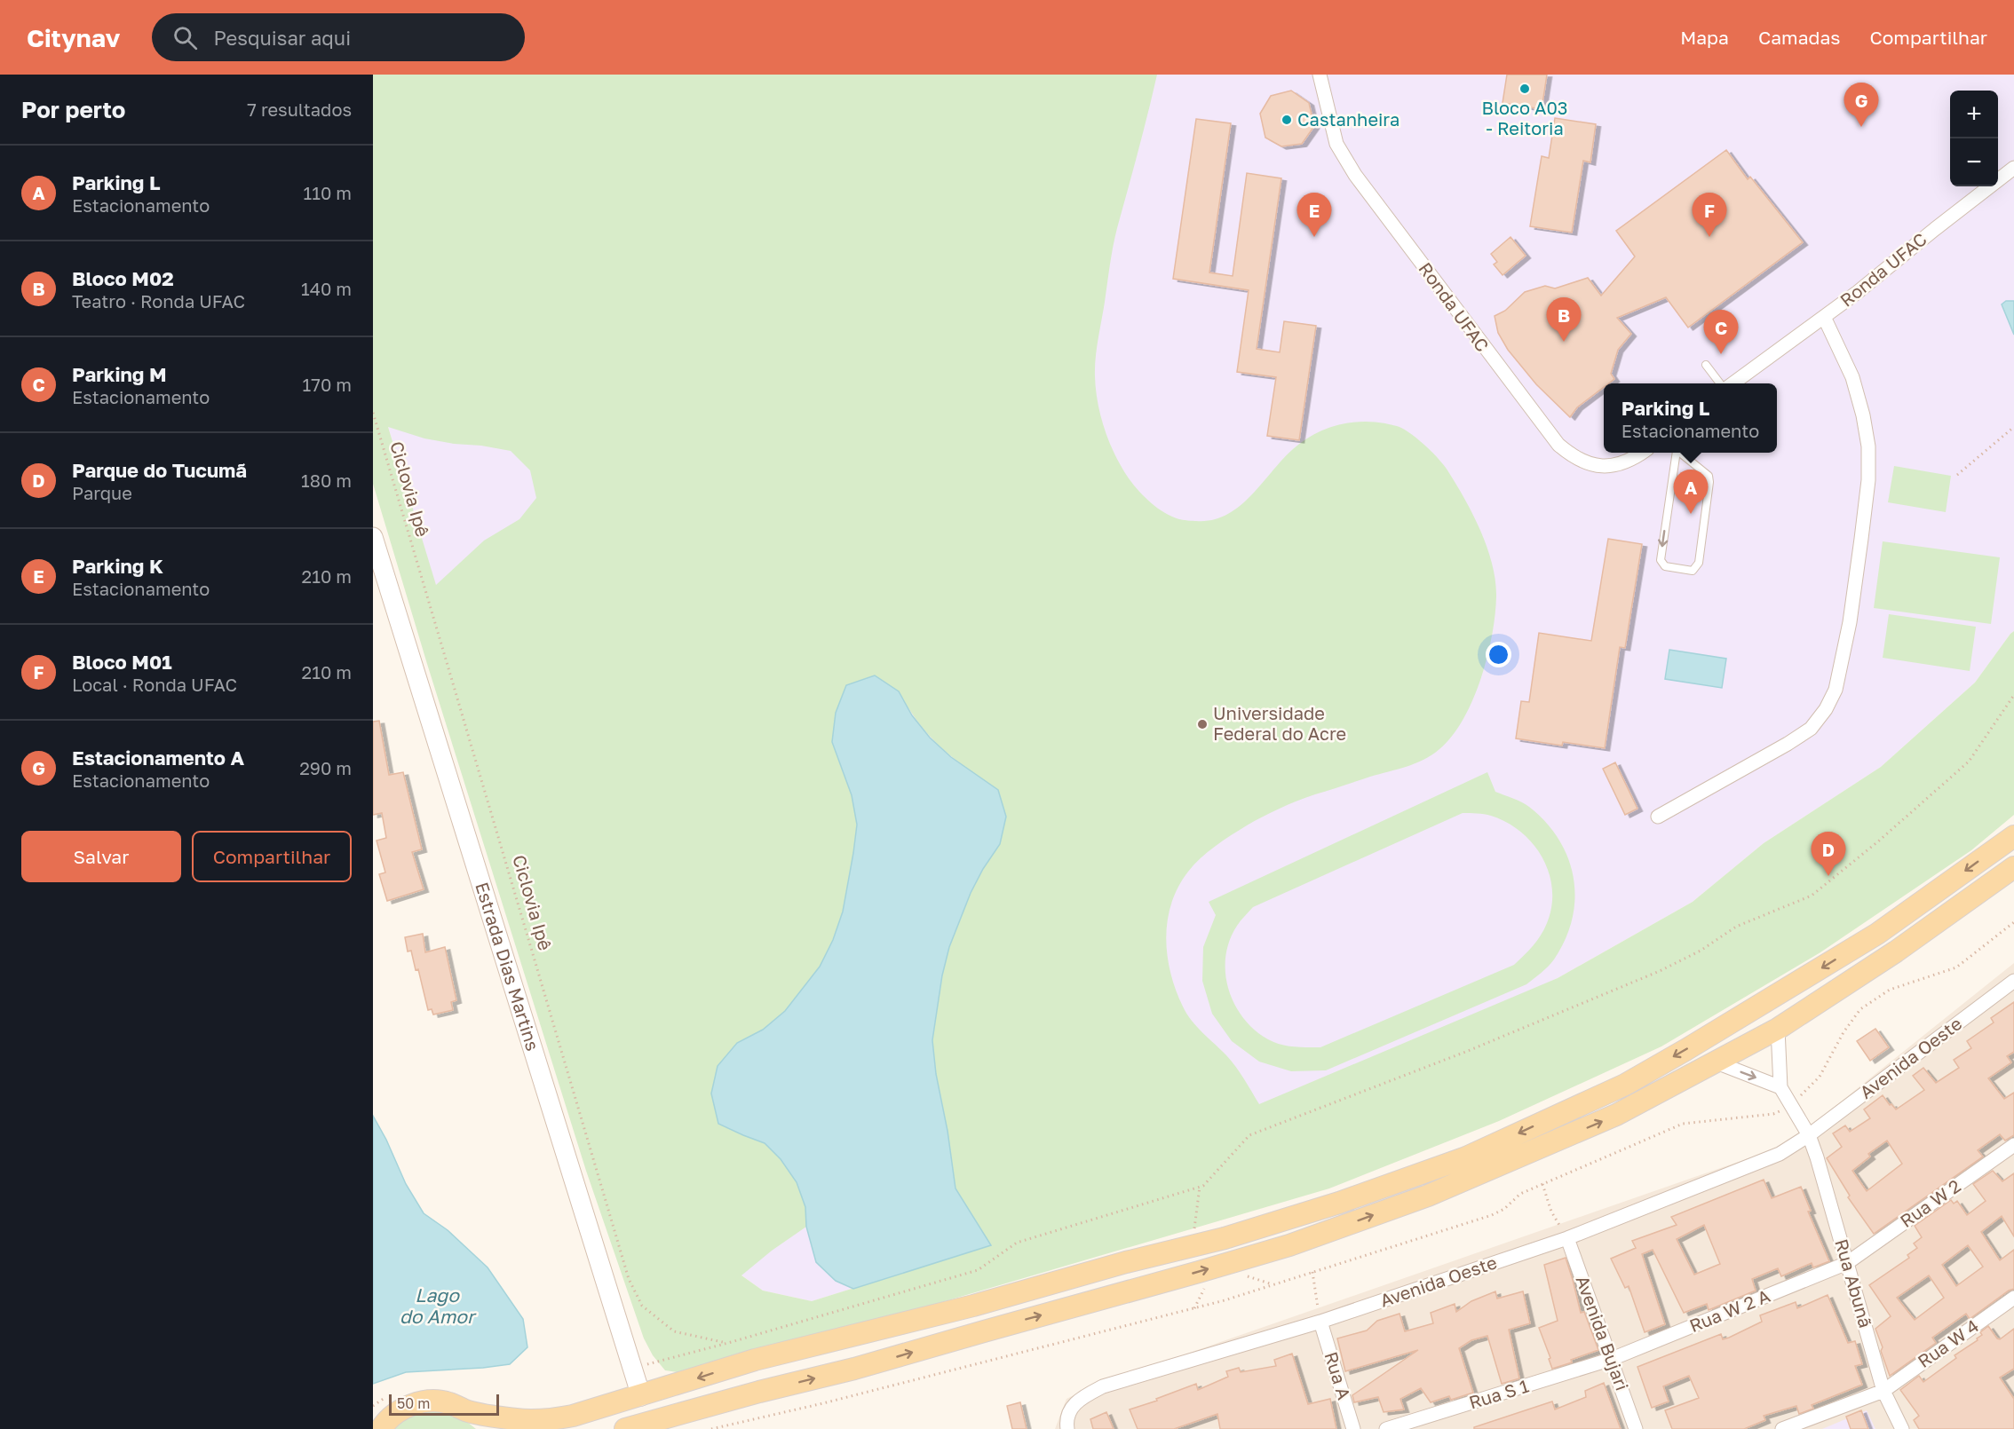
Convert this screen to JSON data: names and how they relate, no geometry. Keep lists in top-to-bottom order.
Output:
{
  "streets": {
    "street": [
      "Ronda UFAC",
      "Estrada Dias Martins",
      "Avenida Oeste",
      "Rua W 2",
      "Rua Abunã",
      "Rua W 2 A",
      "Avenida Bujari",
      "Rua W 4",
      "Rua A",
      "Rua S 1"
    ],
    "path": ["Ciclovia Ipê"]
  },
  "crossings": [
    ["Avenida Oeste", "Rua Abunã"],
    ["Avenida Oeste", "Avenida Bujari"],
    ["Avenida Oeste", "Rua A"],
    ["Rua W 2", "Rua Abunã"],
    ["Rua W 2", "Rua W 2 A"],
    ["Rua Abunã", "Rua W 2 A"],
    ["Rua Abunã", "Rua W 4"],
    ["Rua W 2 A", "Avenida Bujari"],
    ["Rua W 2 A", "Rua S 1"],
    ["Avenida Bujari", "Rua S 1"]
  ],
  "water": ["Lago do Amor"],
  "places": ["Bloco A03 - Reitoria", "Castanheira", "Universidade Federal do Acre"],
  "scale_bar": "50 m",
  "page": {
    "header": "Citynav",
    "search": "Pesquisar aqui",
    "nav": ["Mapa", "Camadas", "Compartilhar"],
    "heading": ["Por perto", "7 resultados"],
    "pins": [
      "G",
      "E",
      "F",
      "B",
      "C",
      "A",
      "D"
    ],
    "map_buttons": ["+", "−"],
    "list": [
      {
        "mark": "A",
        "name": "Parking L",
        "note": "Estacionamento",
        "value": "110 m"
      },
      {
        "mark": "B",
        "name": "Bloco M02",
        "note": "Teatro · Ronda UFAC",
        "value": "140 m"
      },
      {
        "mark": "C",
        "name": "Parking M",
        "note": "Estacionamento",
        "value": "170 m"
      },
      {
        "mark": "D",
        "name": "Parque do Tucumã",
        "note": "Parque",
        "value": "180 m"
      },
      {
        "mark": "E",
        "name": "Parking K",
        "note": "Estacionamento",
        "value": "210 m"
      },
      {
        "mark": "F",
        "name": "Bloco M01",
        "note": "Local · Ronda UFAC",
        "value": "210 m"
      },
      {
        "mark": "G",
        "name": "Estacionamento A",
        "note": "Estacionamento",
        "value": "290 m"
      }
    ],
    "popup": ["Parking L", "Estacionamento"],
    "buttons": ["Salvar", "Compartilhar"],
    "scale": "50 m"
  }
}
